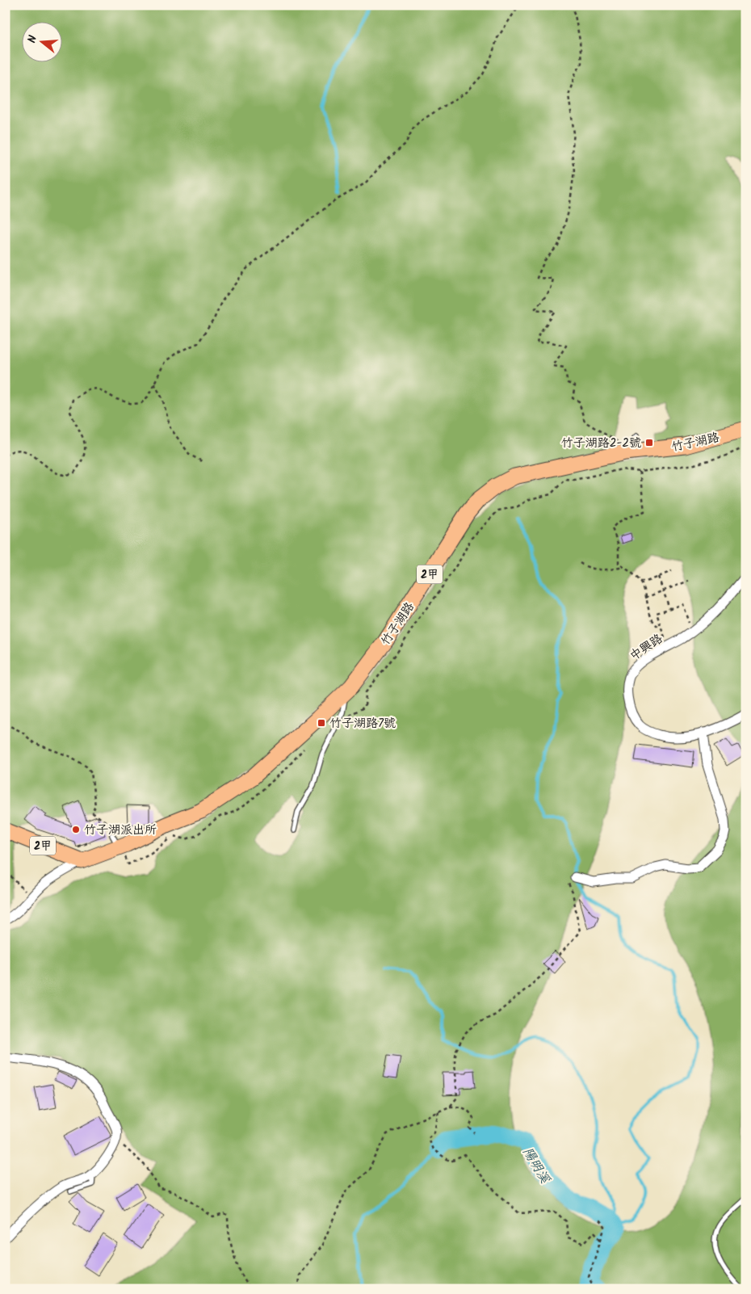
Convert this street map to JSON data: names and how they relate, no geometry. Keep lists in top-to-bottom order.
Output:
{
  "streets": {
    "main road": ["竹子湖路", "2甲"],
    "street": ["中興路"]
  },
  "crossings": [
    ["竹子湖路", "2甲"]
  ],
  "water": ["陽明溪"],
  "places": {
    "transit": ["竹子湖路2-2號", "竹子湖路7號"],
    "other": ["竹子湖派出所"]
  },
  "north": "left"
}
